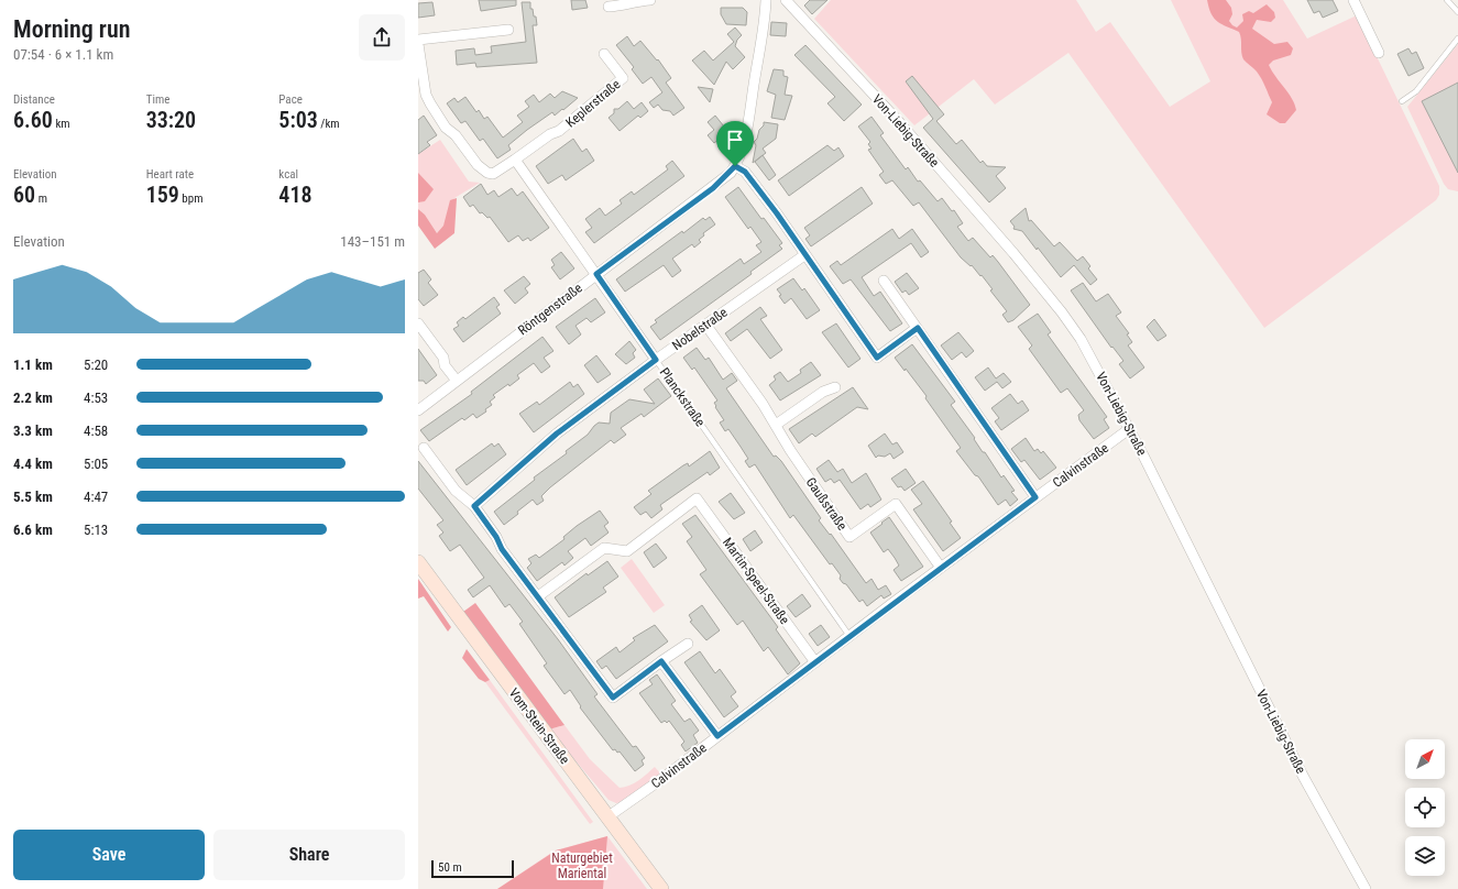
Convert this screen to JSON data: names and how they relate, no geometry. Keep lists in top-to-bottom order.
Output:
{
  "streets": {
    "main road": ["Vom-Stein-Straße"],
    "street": [
      "Keplerstraße",
      "Von-Liebig-Straße",
      "Röntgenstraße",
      "Nobelstraße",
      "Planckstraße",
      "Calvinstraße",
      "Gaußstraße",
      "Martin-Speel-Straße"
    ]
  },
  "crossings": [
    ["Keplerstraße", "Planckstraße"],
    ["Von-Liebig-Straße", "Calvinstraße"],
    ["Röntgenstraße", "Planckstraße"],
    ["Nobelstraße", "Planckstraße"],
    ["Nobelstraße", "Gaußstraße"],
    ["Planckstraße", "Calvinstraße"],
    ["Calvinstraße", "Gaußstraße"],
    ["Calvinstraße", "Martin-Speel-Straße"],
    ["Calvinstraße", "Vom-Stein-Straße"]
  ],
  "parks": ["Naturgebiet Mariental"],
  "scale_bar": "50 m",
  "north": "top right",
  "page": {
    "heading": ["Morning run", "07:54 · 6 × 1.1 km"],
    "stats": [
      ["Distance", "6.60 km"],
      ["Time", "33:20"],
      ["Pace", "5:03 /km"],
      ["Elevation", "60 m"],
      ["Heart rate", "159 bpm"],
      ["kcal", "418"]
    ],
    "chart": ["Elevation", "143–151 m"],
    "list": [
      {
        "name": "1.1 km",
        "note": "5:20"
      },
      {
        "name": "2.2 km",
        "note": "4:53"
      },
      {
        "name": "3.3 km",
        "note": "4:58"
      },
      {
        "name": "4.4 km",
        "note": "5:05"
      },
      {
        "name": "5.5 km",
        "note": "4:47"
      },
      {
        "name": "6.6 km",
        "note": "5:13"
      }
    ],
    "buttons": ["Save", "Share"],
    "scale": "50 m"
  }
}
